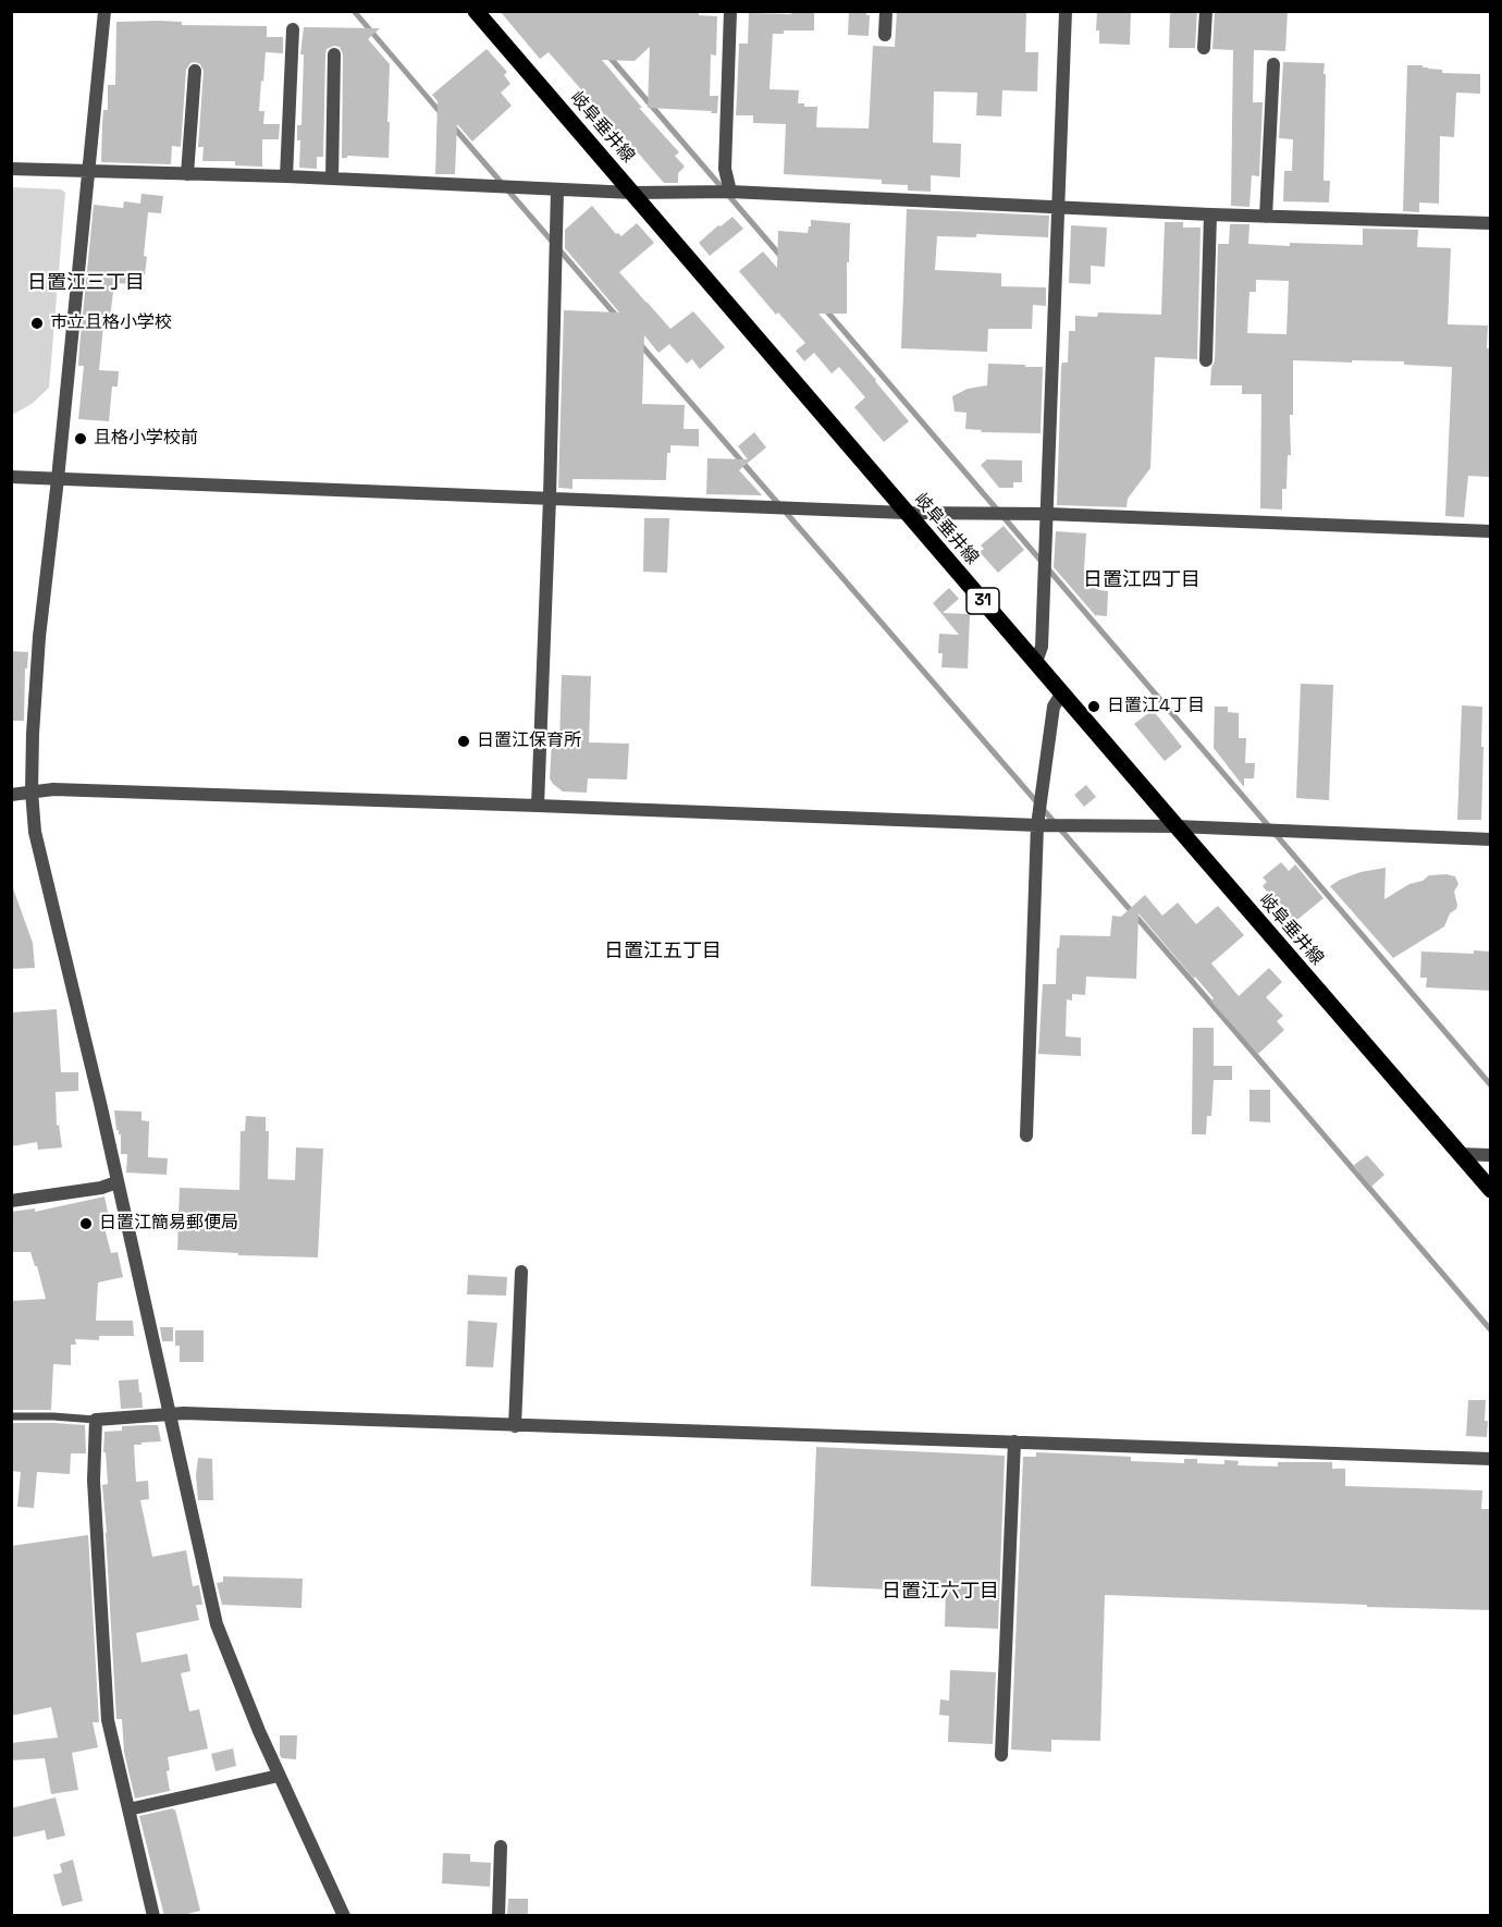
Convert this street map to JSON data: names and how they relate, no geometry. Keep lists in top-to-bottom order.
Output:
{
  "streets": {
    "main road": ["岐阜垂井線", "31"]
  },
  "districts": [
    "日置江三丁目",
    "日置江四丁目",
    "日置江五丁目",
    "日置江六丁目"
  ],
  "places": [
    "市立且格小学校",
    "且格小学校前",
    "日置江4丁目",
    "日置江保育所",
    "日置江簡易郵便局"
  ]
}
